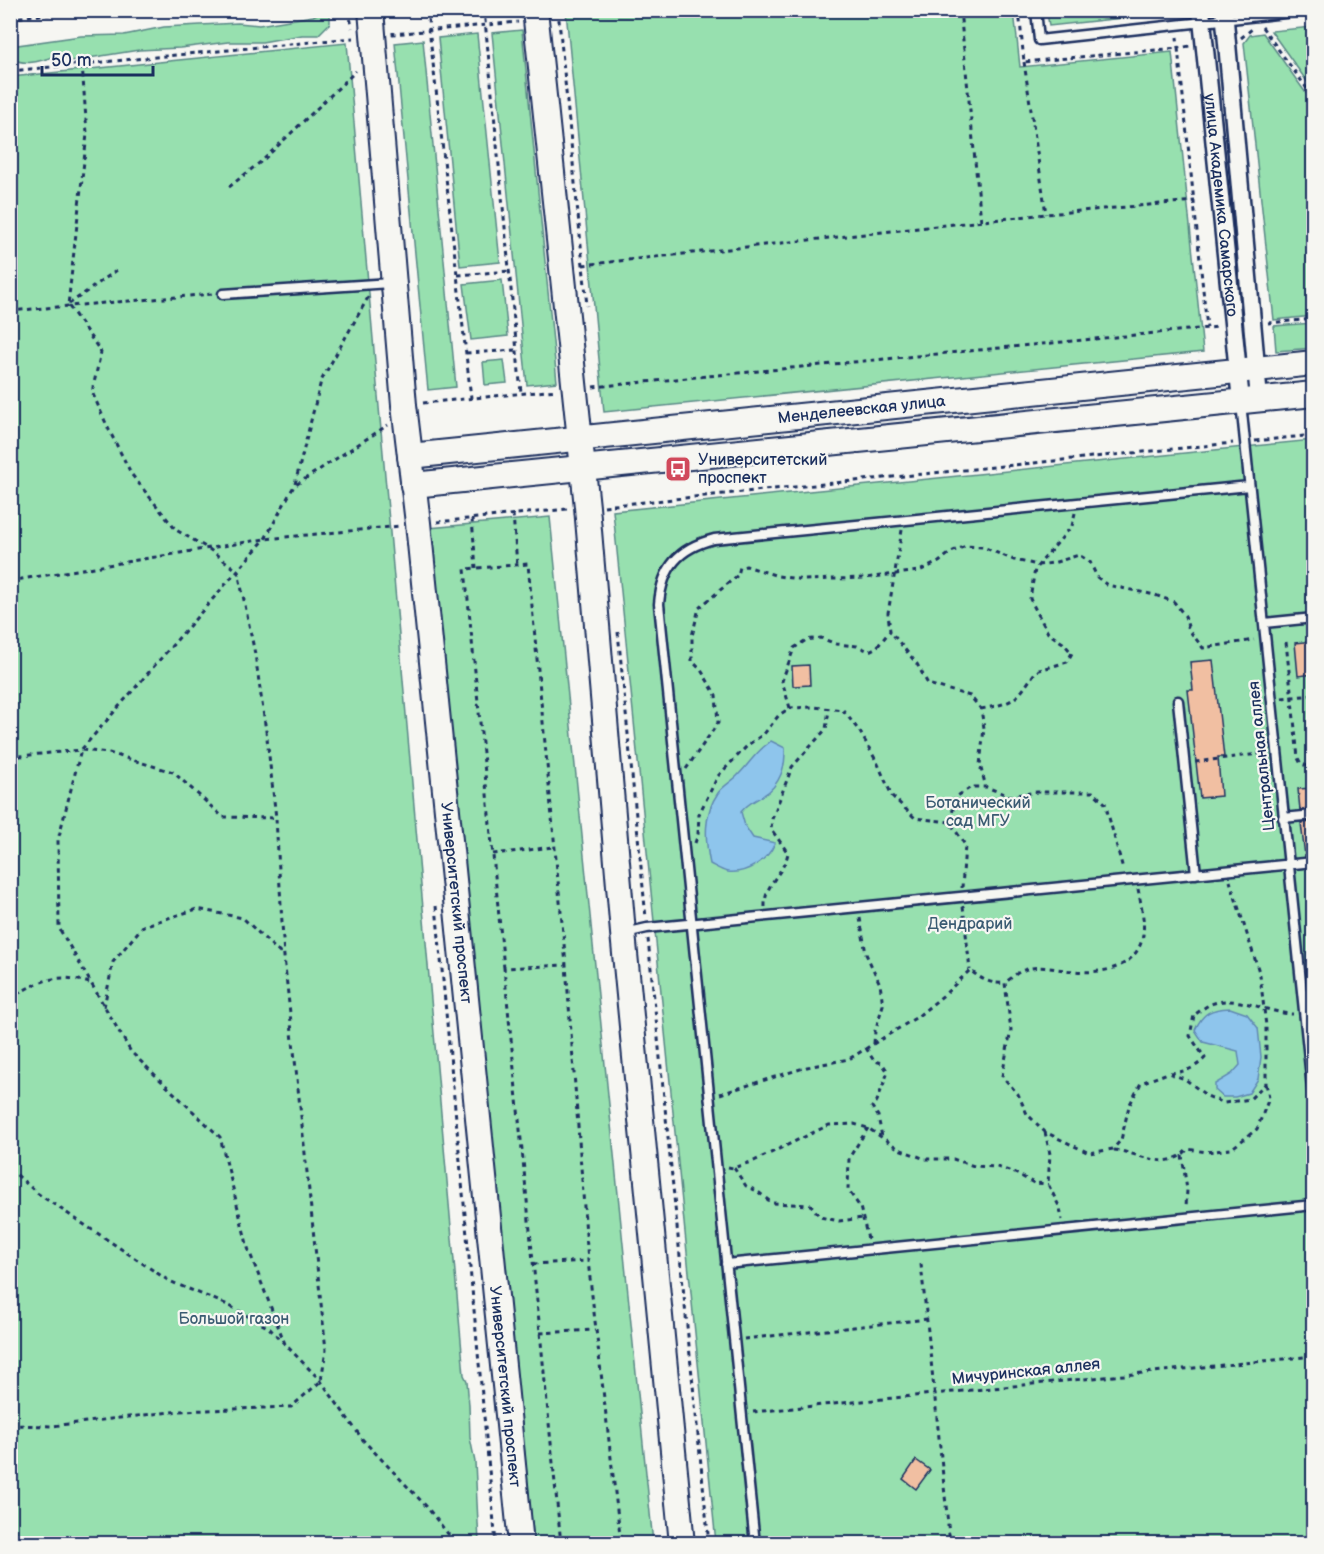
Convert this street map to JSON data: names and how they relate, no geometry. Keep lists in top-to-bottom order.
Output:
{
  "streets": {
    "main road": ["Менделеевская улица", "Университетский проспект"],
    "street": ["улица Академика Самарского"],
    "lane": ["Центральная аллея"],
    "path": ["Мичуринская аллея"]
  },
  "crossings": [
    ["улица Академика Самарского", "Менделеевская улица"],
    ["улица Академика Самарского", "Центральная аллея"],
    ["Менделеевская улица", "Центральная аллея"],
    ["Менделеевская улица", "Университетский проспект"]
  ],
  "parks": ["Ботанический сад МГУ", "Дендрарий", "Большой газон"],
  "places": {
    "bus stop": ["Университетский проспект"]
  },
  "scale_bar": "50 m"
}
